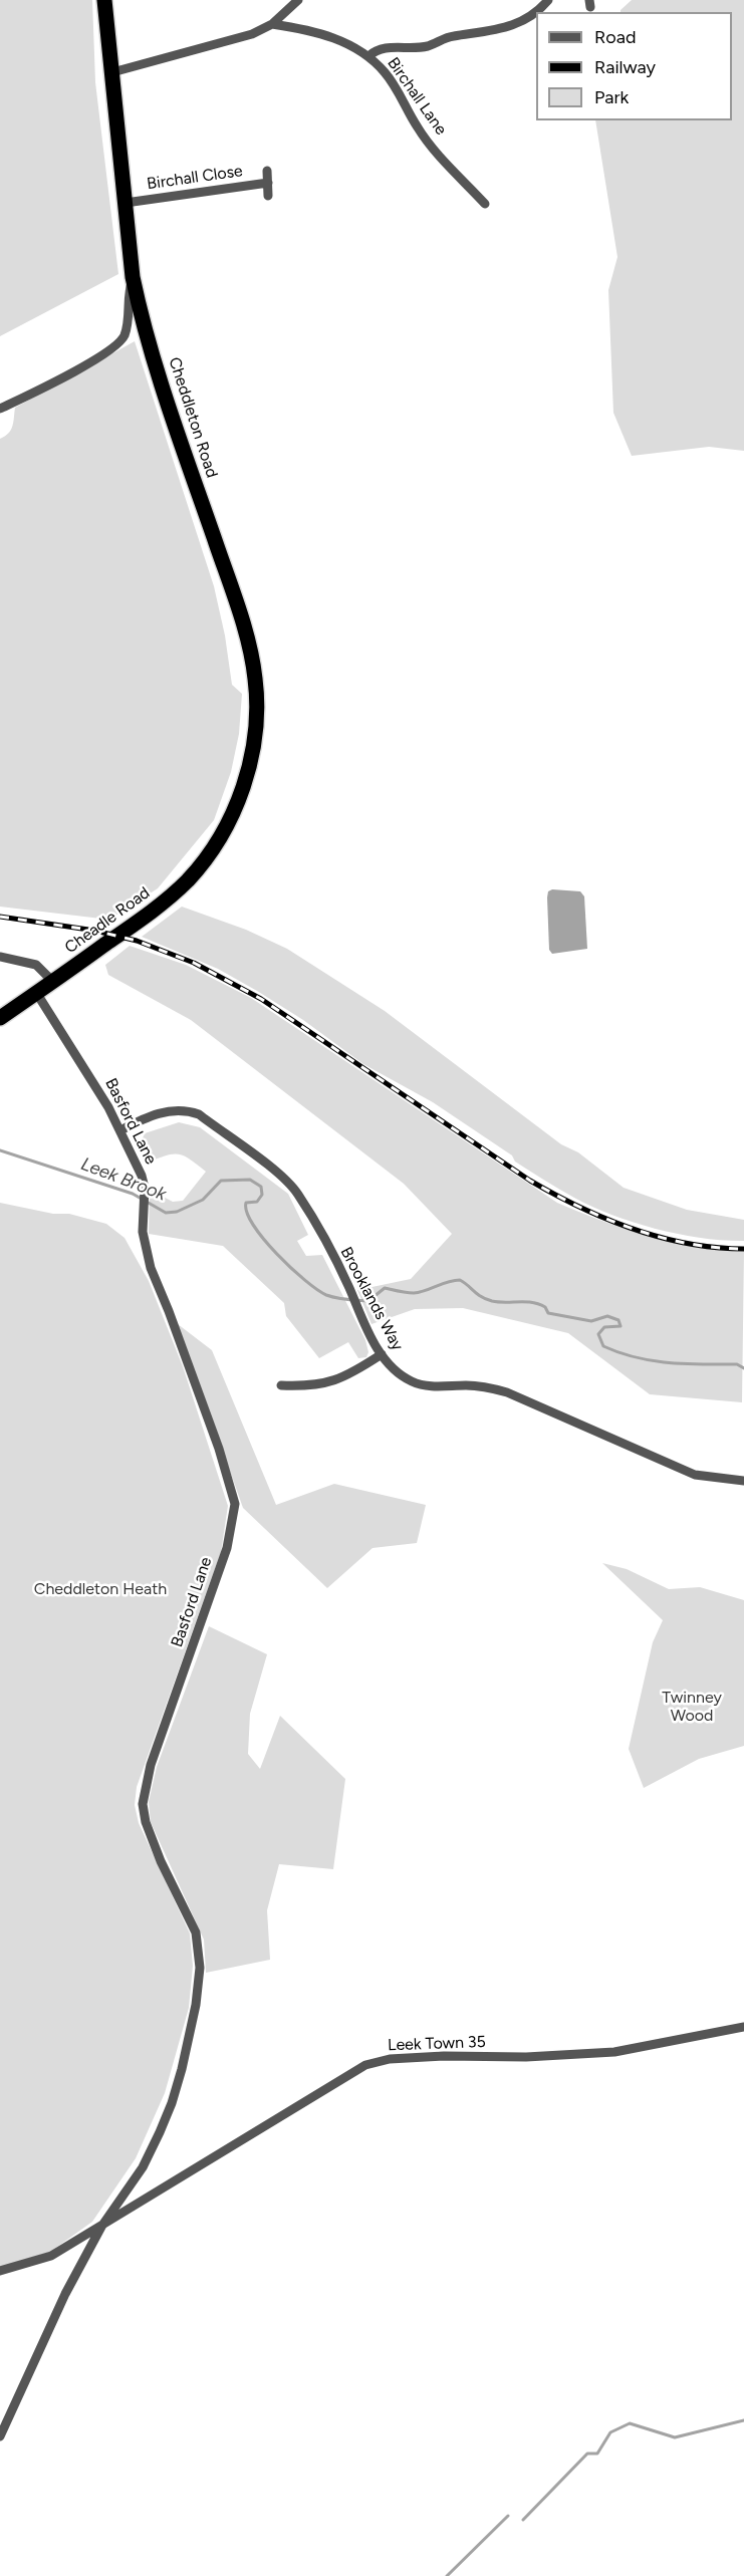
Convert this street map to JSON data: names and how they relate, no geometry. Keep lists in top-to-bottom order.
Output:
{
  "streets": {
    "highway": ["Cheddleton Road", "Cheadle Road"],
    "street": [
      "Birchall Lane",
      "Birchall Close",
      "Basford Lane",
      "Brooklands Way",
      "Leek Town 35"
    ]
  },
  "crossings": [
    ["Birchall Close", "Cheddleton Road"],
    ["Cheddleton Road", "Cheadle Road"],
    ["Cheadle Road", "Basford Lane"],
    ["Basford Lane", "Brooklands Way"],
    ["Basford Lane", "Leek Town 35"]
  ],
  "water": ["Leek Brook"],
  "parks": ["Cheddleton Heath", "Twinney Wood"],
  "legend": ["Road", "Railway", "Park"]
}
